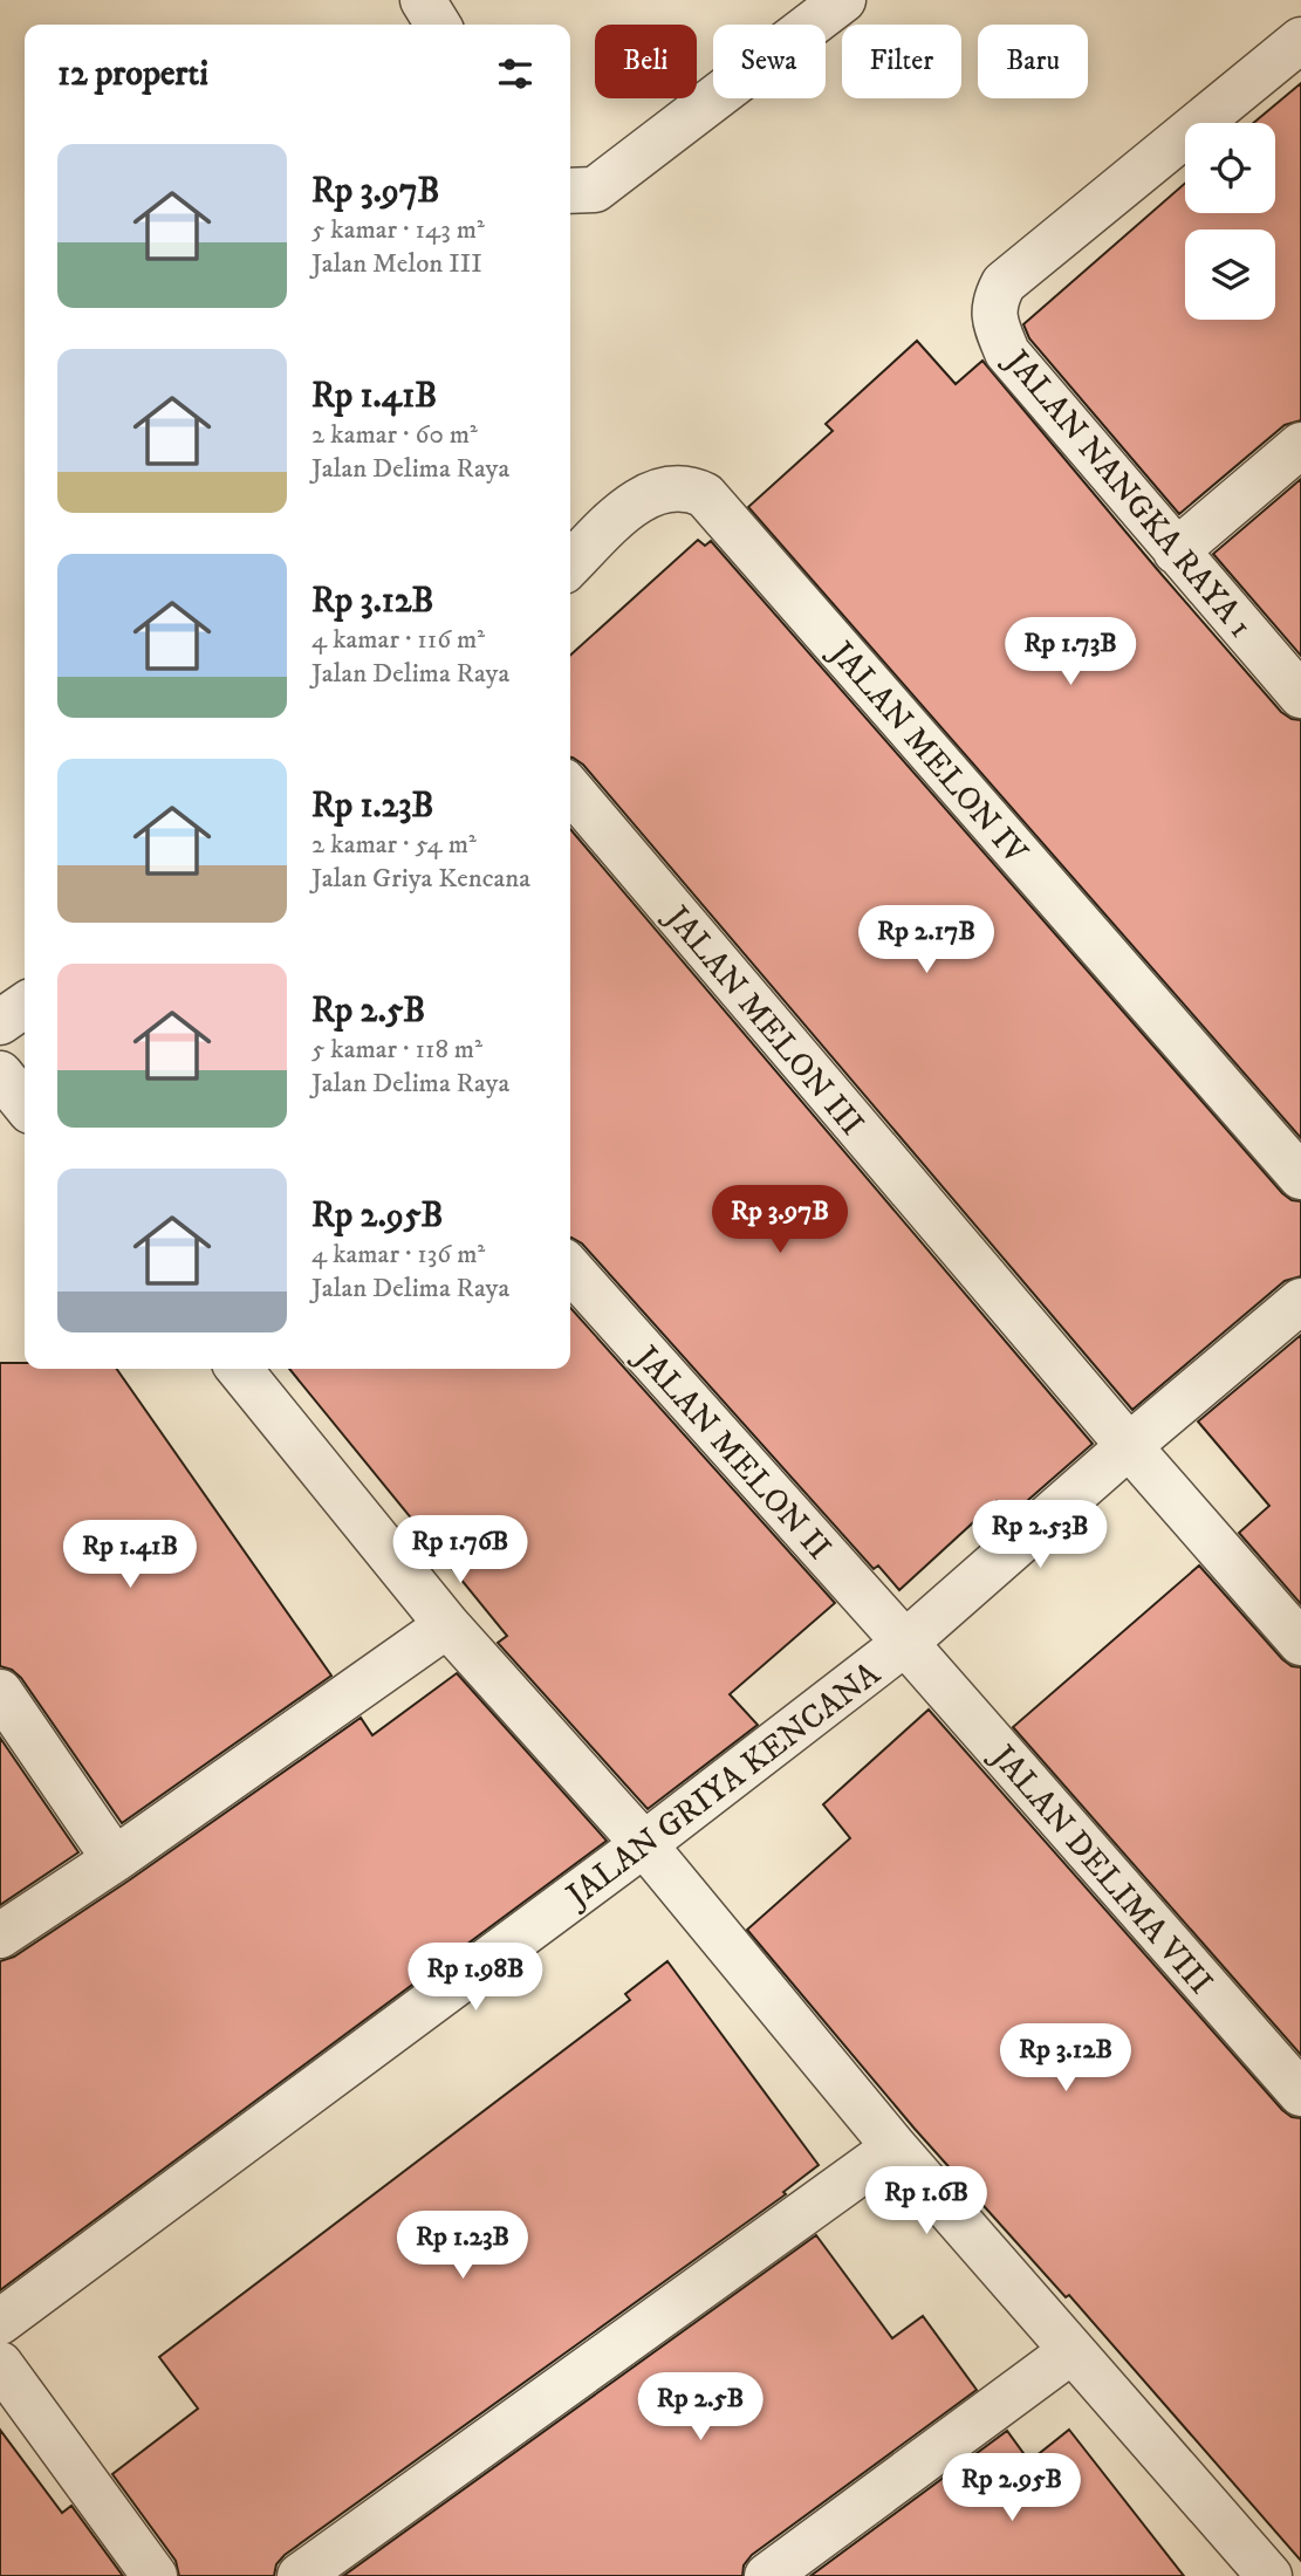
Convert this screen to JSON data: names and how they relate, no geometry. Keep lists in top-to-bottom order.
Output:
{
  "streets": {
    "street": [
      "JALAN NANGKA RAYA 1",
      "JALAN MELON IV",
      "JALAN MELON III",
      "JALAN MELON II",
      "JALAN GRIYA KENCANA",
      "JALAN DELIMA VIII"
    ]
  },
  "crossings": [
    ["JALAN MELON III", "JALAN GRIYA KENCANA"],
    ["JALAN MELON II", "JALAN GRIYA KENCANA"],
    ["JALAN MELON II", "JALAN DELIMA VIII"],
    ["JALAN GRIYA KENCANA", "JALAN DELIMA VIII"]
  ],
  "page": {
    "chip": [
      "Beli",
      "Sewa",
      "Filter",
      "Baru"
    ],
    "heading": "12 properti",
    "list": [
      {
        "name": "Rp 3.97B",
        "note": "5 kamar · 143 m² · Jalan Melon III"
      },
      {
        "name": "Rp 1.41B",
        "note": "2 kamar · 60 m² · Jalan Delima Raya"
      },
      {
        "name": "Rp 3.12B",
        "note": "4 kamar · 116 m² · Jalan Delima Raya"
      },
      {
        "name": "Rp 1.23B",
        "note": "2 kamar · 54 m² · Jalan Griya Kencana"
      },
      {
        "name": "Rp 2.5B",
        "note": "5 kamar · 118 m² · Jalan Delima Raya"
      },
      {
        "name": "Rp 2.95B",
        "note": "4 kamar · 136 m² · Jalan Delima Raya"
      }
    ],
    "price": [
      "Rp 1.73B",
      "Rp 2.17B",
      "Rp 3.97B",
      "Rp 2.53B",
      "Rp 1.76B",
      "Rp 1.41B",
      "Rp 1.98B",
      "Rp 3.12B",
      "Rp 1.6B",
      "Rp 1.23B",
      "Rp 2.5B",
      "Rp 2.95B"
    ]
  }
}
